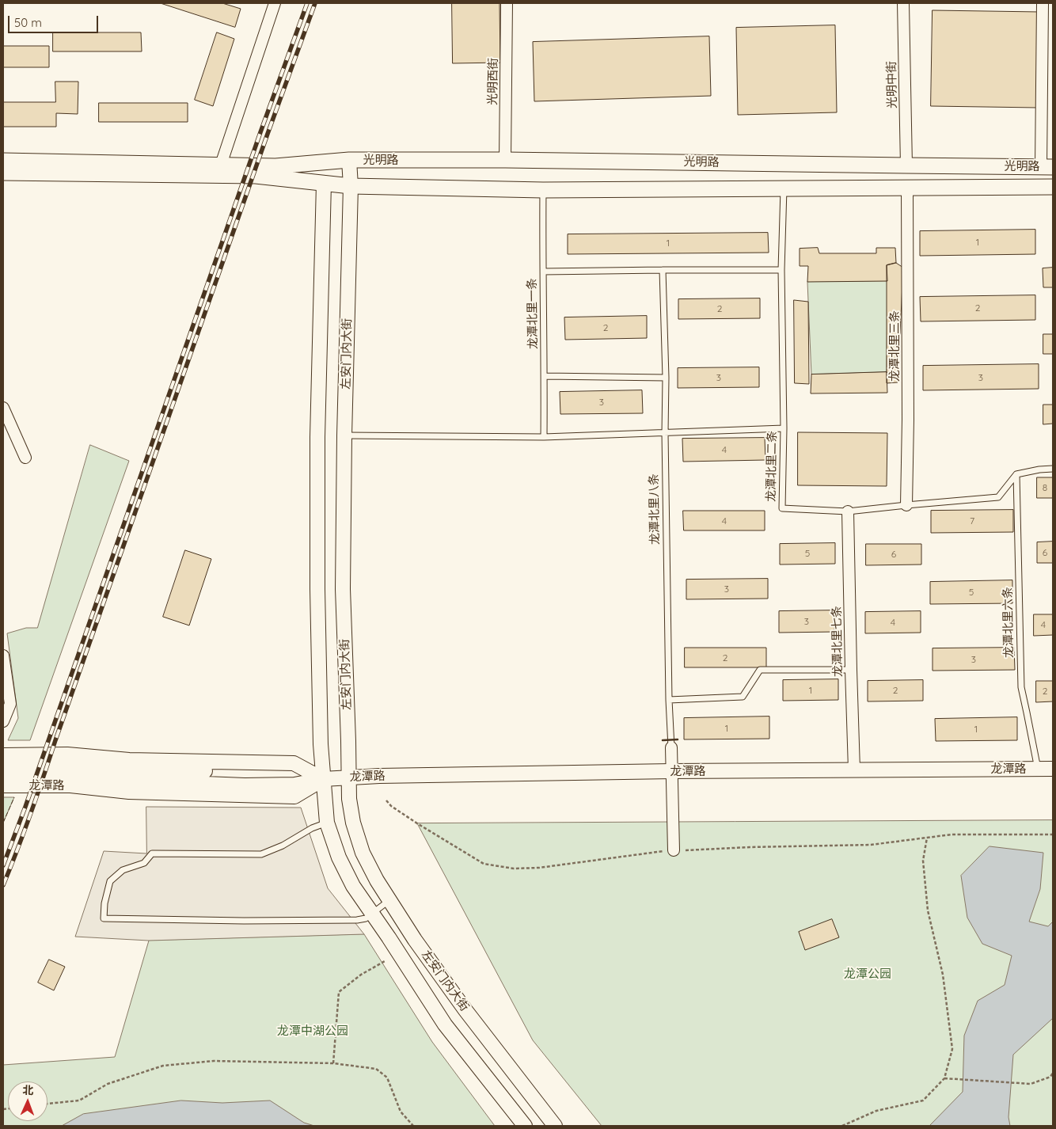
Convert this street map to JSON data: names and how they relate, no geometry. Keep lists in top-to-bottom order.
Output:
{
  "streets": {
    "main road": ["光明路"],
    "street": [
      "光明西街",
      "光明中街",
      "龙潭北里三条",
      "左安门内大街",
      "龙潭北里七条",
      "龙潭路"
    ],
    "lane": [
      "龙潭北里一条",
      "龙潭北里二条",
      "龙潭北里八条",
      "龙潭北里六条"
    ]
  },
  "crossings": [
    ["光明西街", "光明路"],
    ["光明中街", "光明路"],
    ["光明路", "龙潭北里一条"],
    ["光明路", "龙潭北里三条"],
    ["光明路", "左安门内大街"],
    ["光明路", "龙潭北里二条"],
    ["龙潭北里三条", "龙潭北里二条"],
    ["左安门内大街", "龙潭路"],
    ["龙潭北里二条", "龙潭北里六条"],
    ["龙潭北里二条", "龙潭北里七条"],
    ["龙潭北里六条", "龙潭路"],
    ["龙潭北里七条", "龙潭路"]
  ],
  "parks": ["龙潭公园", "龙潭中湖公园"],
  "house_numbers": [
    "1",
    "1",
    "2",
    "2",
    "2",
    "3",
    "3",
    "3",
    "4",
    "8",
    "4",
    "7",
    "6",
    "5",
    "6",
    "3",
    "5",
    "3",
    "4",
    "4",
    "2",
    "3",
    "1",
    "2",
    "2",
    "1",
    "1"
  ],
  "scale_bar": "50 m",
  "north": "top"
}
